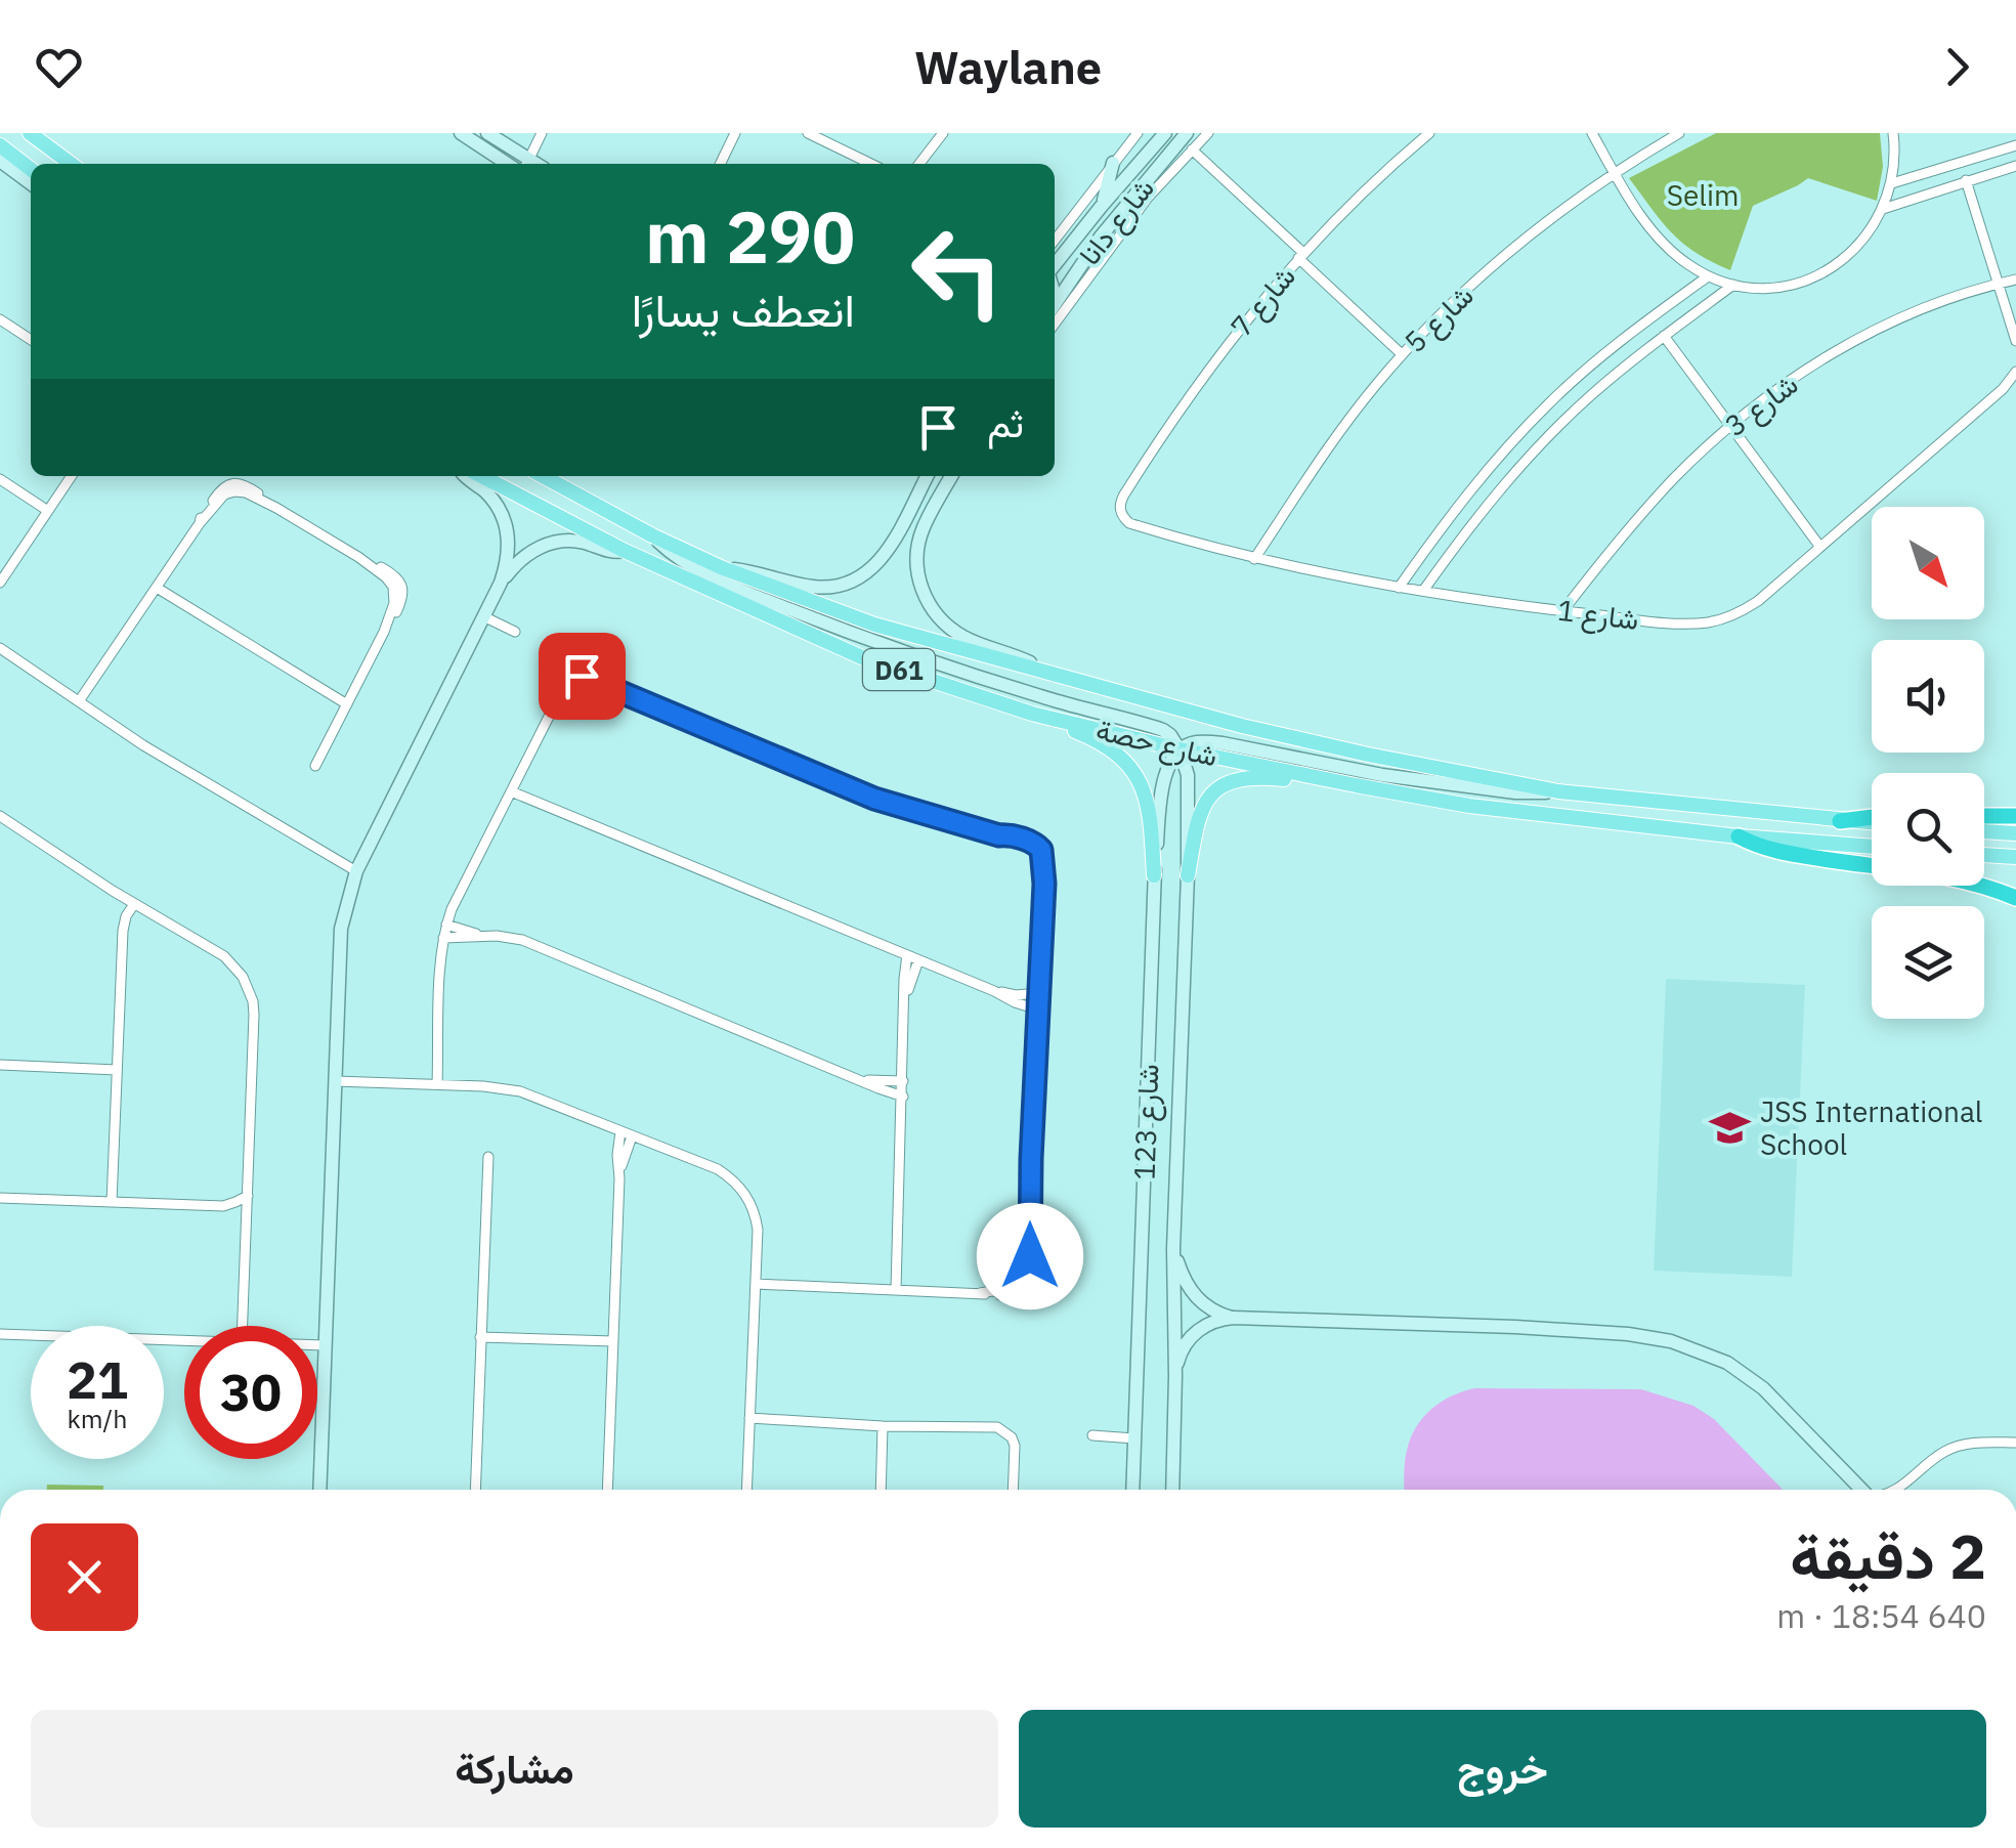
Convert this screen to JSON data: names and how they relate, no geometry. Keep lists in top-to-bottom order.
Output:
{
  "streets": {
    "main road": ["D61", "شارع حصة"],
    "street": [
      "شارع دانا",
      "شارع 7",
      "شارع 5",
      "شارع 3",
      "شارع 1",
      "شارع 123"
    ]
  },
  "crossings": [
    ["شارع 7", "شارع 1"],
    ["شارع 5", "شارع 1"],
    ["شارع 3", "شارع 1"],
    ["شارع حصة", "شارع 123"]
  ],
  "parks": ["Selim"],
  "places": {
    "school or university": ["JSS International School"]
  },
  "north": "bottom right",
  "page": {
    "header": "Waylane",
    "turn": ["290 m", "انعطف يسارًا"],
    "then": "ثم",
    "speed": "21 km/h",
    "limit": "30",
    "heading": ["2 دقيقة", "640 m · 18:54"],
    "buttons": ["خروج", "مشاركة"]
  }
}
